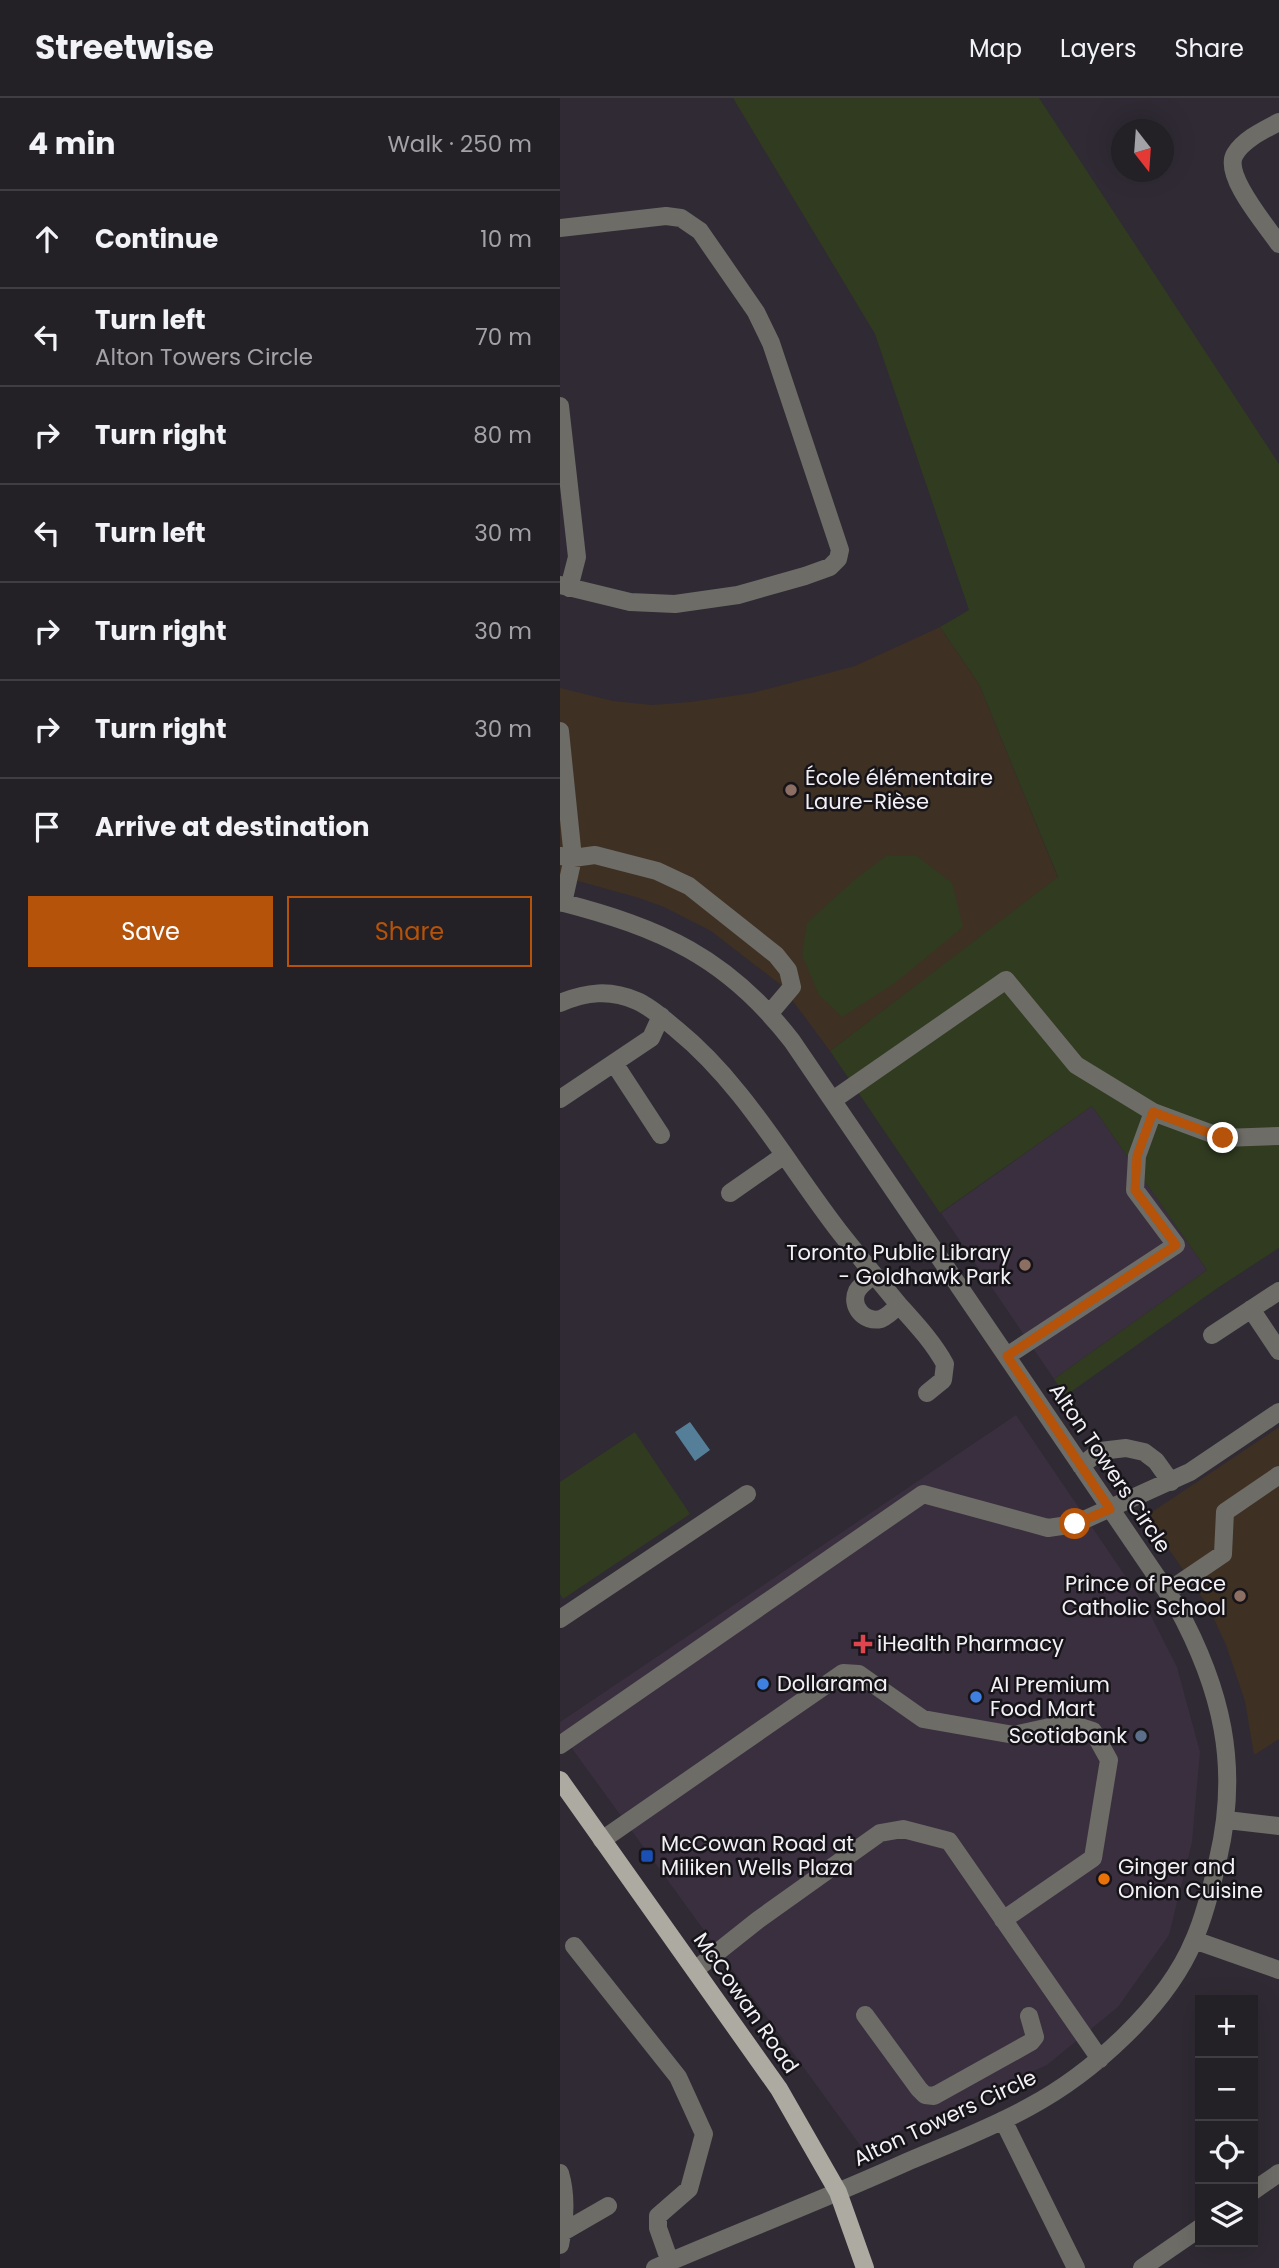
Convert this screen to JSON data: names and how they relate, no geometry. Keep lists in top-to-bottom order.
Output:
{
  "streets": {
    "main road": ["McCowan Road"],
    "street": ["Alton Towers Circle"]
  },
  "crossings": [
    ["Alton Towers Circle", "McCowan Road"]
  ],
  "places": {
    "other": [
      "École élémentaire Laure-Rièse",
      "Toronto Public Library - Goldhawk Park",
      "Prince of Peace Catholic School",
      "Dollarama",
      "AI Premium Food Mart",
      "Scotiabank",
      "Ginger and Onion Cuisine"
    ],
    "health": ["iHealth Pharmacy"],
    "transit": ["McCowan Road at Miliken Wells Plaza"]
  },
  "north": "bottom",
  "page": {
    "header": "Streetwise",
    "nav": ["Map", "Layers", "Share"],
    "heading": ["4 min", "Walk · 250 m"],
    "list": [
      ["Continue", "10 m"],
      ["Turn left", "Alton Towers Circle", "70 m"],
      ["Turn right", "80 m"],
      ["Turn left", "30 m"],
      ["Turn right", "30 m"],
      ["Turn right", "30 m"],
      "Arrive at destination"
    ],
    "buttons": ["Save", "Share"],
    "map_buttons": ["+", "−"]
  }
}
